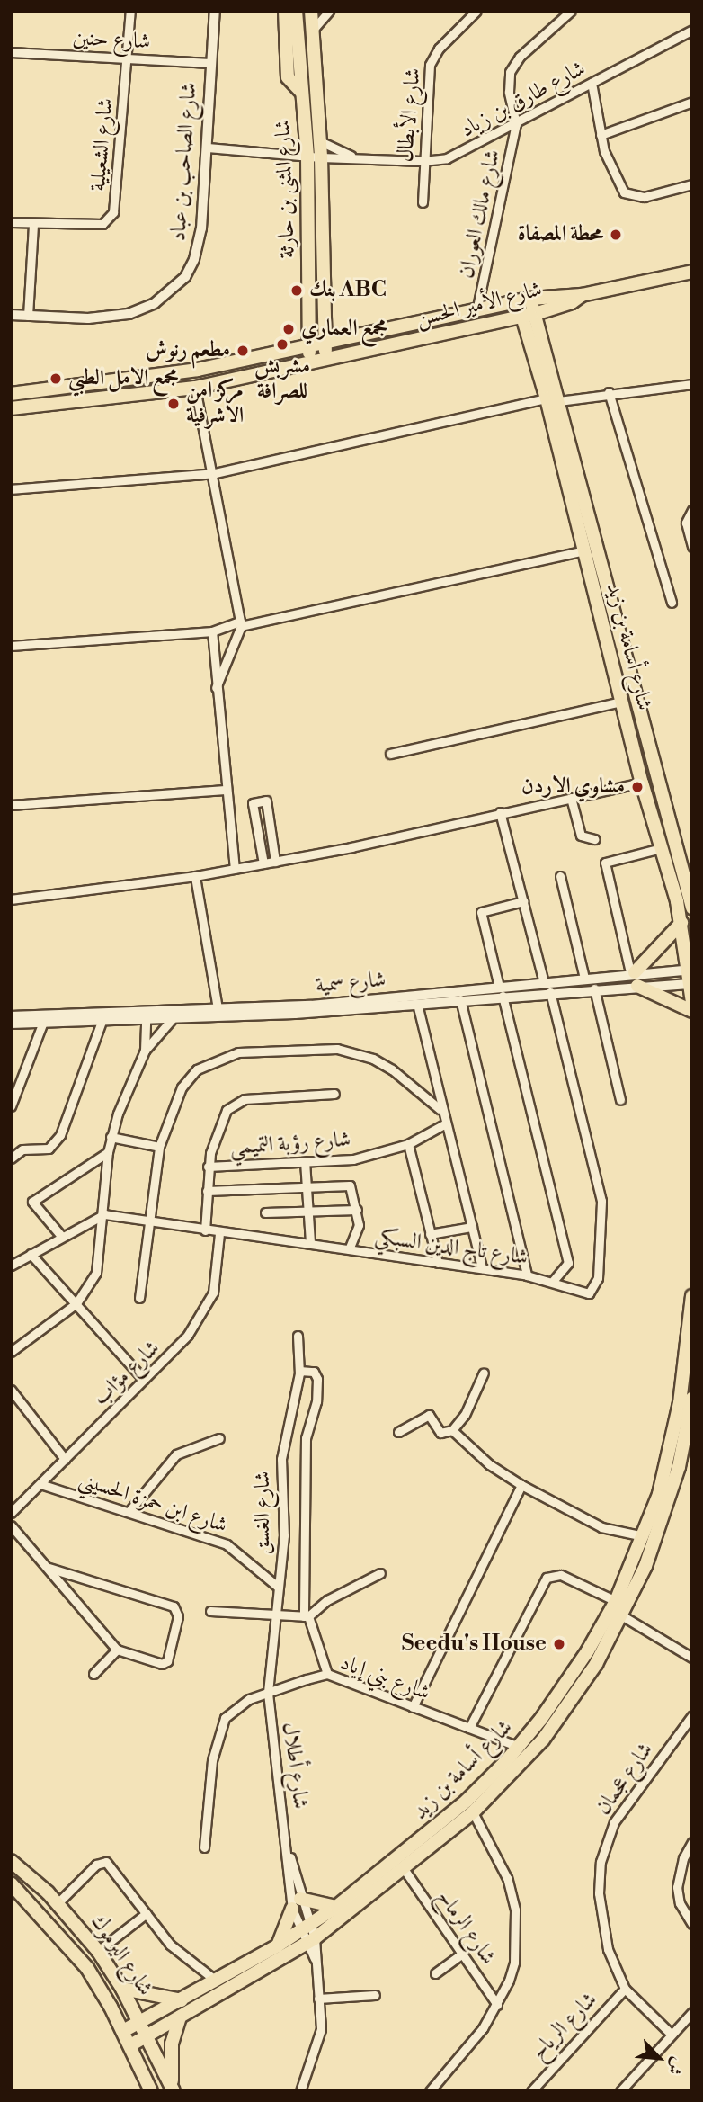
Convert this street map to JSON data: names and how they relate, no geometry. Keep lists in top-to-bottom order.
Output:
{
  "streets": {
    "main road": [
      "شارع المثنى بن حارثة",
      "شارع الأمير الحسن",
      "شارع أسامة بن زيد",
      "شارع اليرموك"
    ],
    "street": [
      "شارع حنين",
      "شارع طارق بن زياد",
      "شارع الأبطال",
      "شارع الشعيلية",
      "شارع الصاحب بن عباد",
      "شارع مالك العوران",
      "شارع سمية",
      "شارع رؤبة التميمي",
      "شارع تاج الدين السبكي",
      "شارع مؤاب",
      "شارع ابن حمزة الحسيني",
      "شارع الغسق",
      "شارع بني إياد",
      "شارع أطلال",
      "شارع عجمان",
      "شارع الرماح",
      "شارع الرياح"
    ]
  },
  "crossings": [
    ["شارع حنين", "شارع الشعيلية"],
    ["شارع حنين", "شارع الصاحب بن عباد"],
    ["شارع طارق بن زياد", "شارع الأبطال"],
    ["شارع طارق بن زياد", "شارع الصاحب بن عباد"],
    ["شارع طارق بن زياد", "شارع المثنى بن حارثة"],
    ["شارع طارق بن زياد", "شارع مالك العوران"],
    ["شارع المثنى بن حارثة", "شارع الأمير الحسن"],
    ["شارع مالك العوران", "شارع الأمير الحسن"],
    ["شارع الأمير الحسن", "شارع أسامة بن زيد"],
    ["شارع أسامة بن زيد", "شارع سمية"],
    ["شارع أسامة بن زيد", "شارع بني إياد"],
    ["شارع أسامة بن زيد", "شارع أطلال"],
    ["شارع أسامة بن زيد", "شارع الرماح"],
    ["شارع أسامة بن زيد", "شارع اليرموك"],
    ["شارع سمية", "شارع تاج الدين السبكي"],
    ["شارع تاج الدين السبكي", "شارع مؤاب"],
    ["شارع مؤاب", "شارع ابن حمزة الحسيني"],
    ["شارع ابن حمزة الحسيني", "شارع الغسق"],
    ["شارع الغسق", "شارع بني إياد"],
    ["شارع الغسق", "شارع أطلال"],
    ["شارع بني إياد", "شارع أطلال"],
    ["شارع عجمان", "شارع الرياح"]
  ],
  "places": [
    "محطة المصفاة",
    "بنك ABC",
    "مجمع العماري",
    "مشربش للصرافة",
    "مطعم رنوش",
    "مجمع الامل الطبي",
    "مركز امن الاشرفية",
    "مشاوي الاردن",
    "Seedu's House"
  ],
  "north": "bottom right"
}
